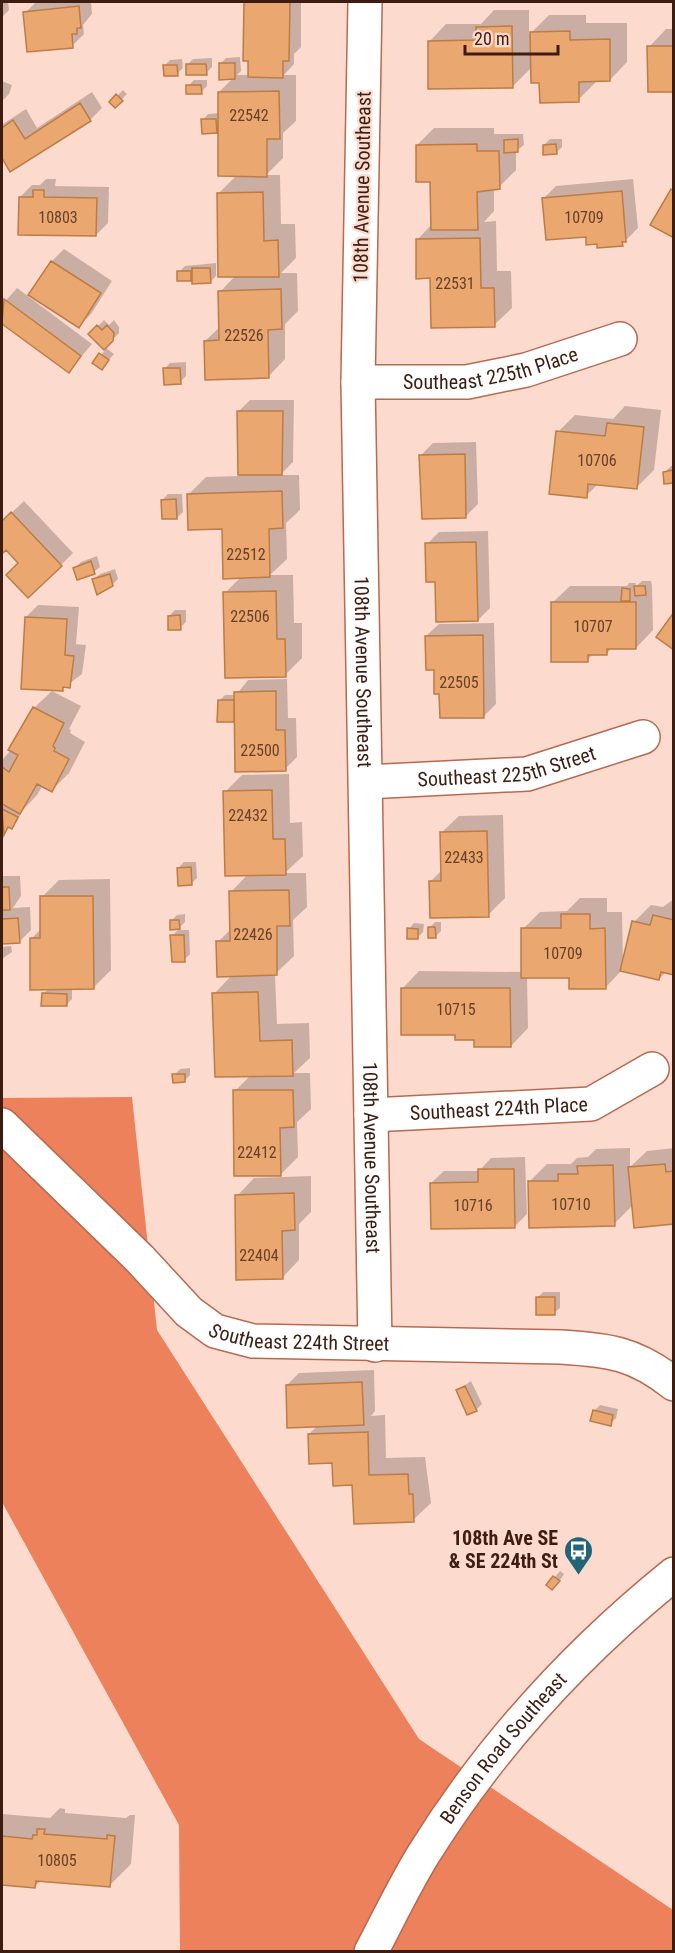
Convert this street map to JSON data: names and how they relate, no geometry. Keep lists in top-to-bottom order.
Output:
{
  "streets": {
    "street": [
      "108th Avenue Southeast",
      "Southeast 225th Place",
      "Southeast 225th Street",
      "Southeast 224th Place",
      "Southeast 224th Street",
      "Benson Road Southeast"
    ]
  },
  "crossings": [
    ["108th Avenue Southeast", "Southeast 225th Place"],
    ["108th Avenue Southeast", "Southeast 225th Street"],
    ["108th Avenue Southeast", "Southeast 224th Place"],
    ["108th Avenue Southeast", "Southeast 224th Street"]
  ],
  "places": {
    "bus stop": ["108th Ave SE & SE 224th St"]
  },
  "house_numbers": [
    "22542",
    "10803",
    "10709",
    "22531",
    "22526",
    "10706",
    "22512",
    "22506",
    "10707",
    "22505",
    "22500",
    "22432",
    "22433",
    "22426",
    "10709",
    "10715",
    "22412",
    "10710",
    "10716",
    "22404",
    "10805"
  ],
  "scale_bar": "20 m"
}
